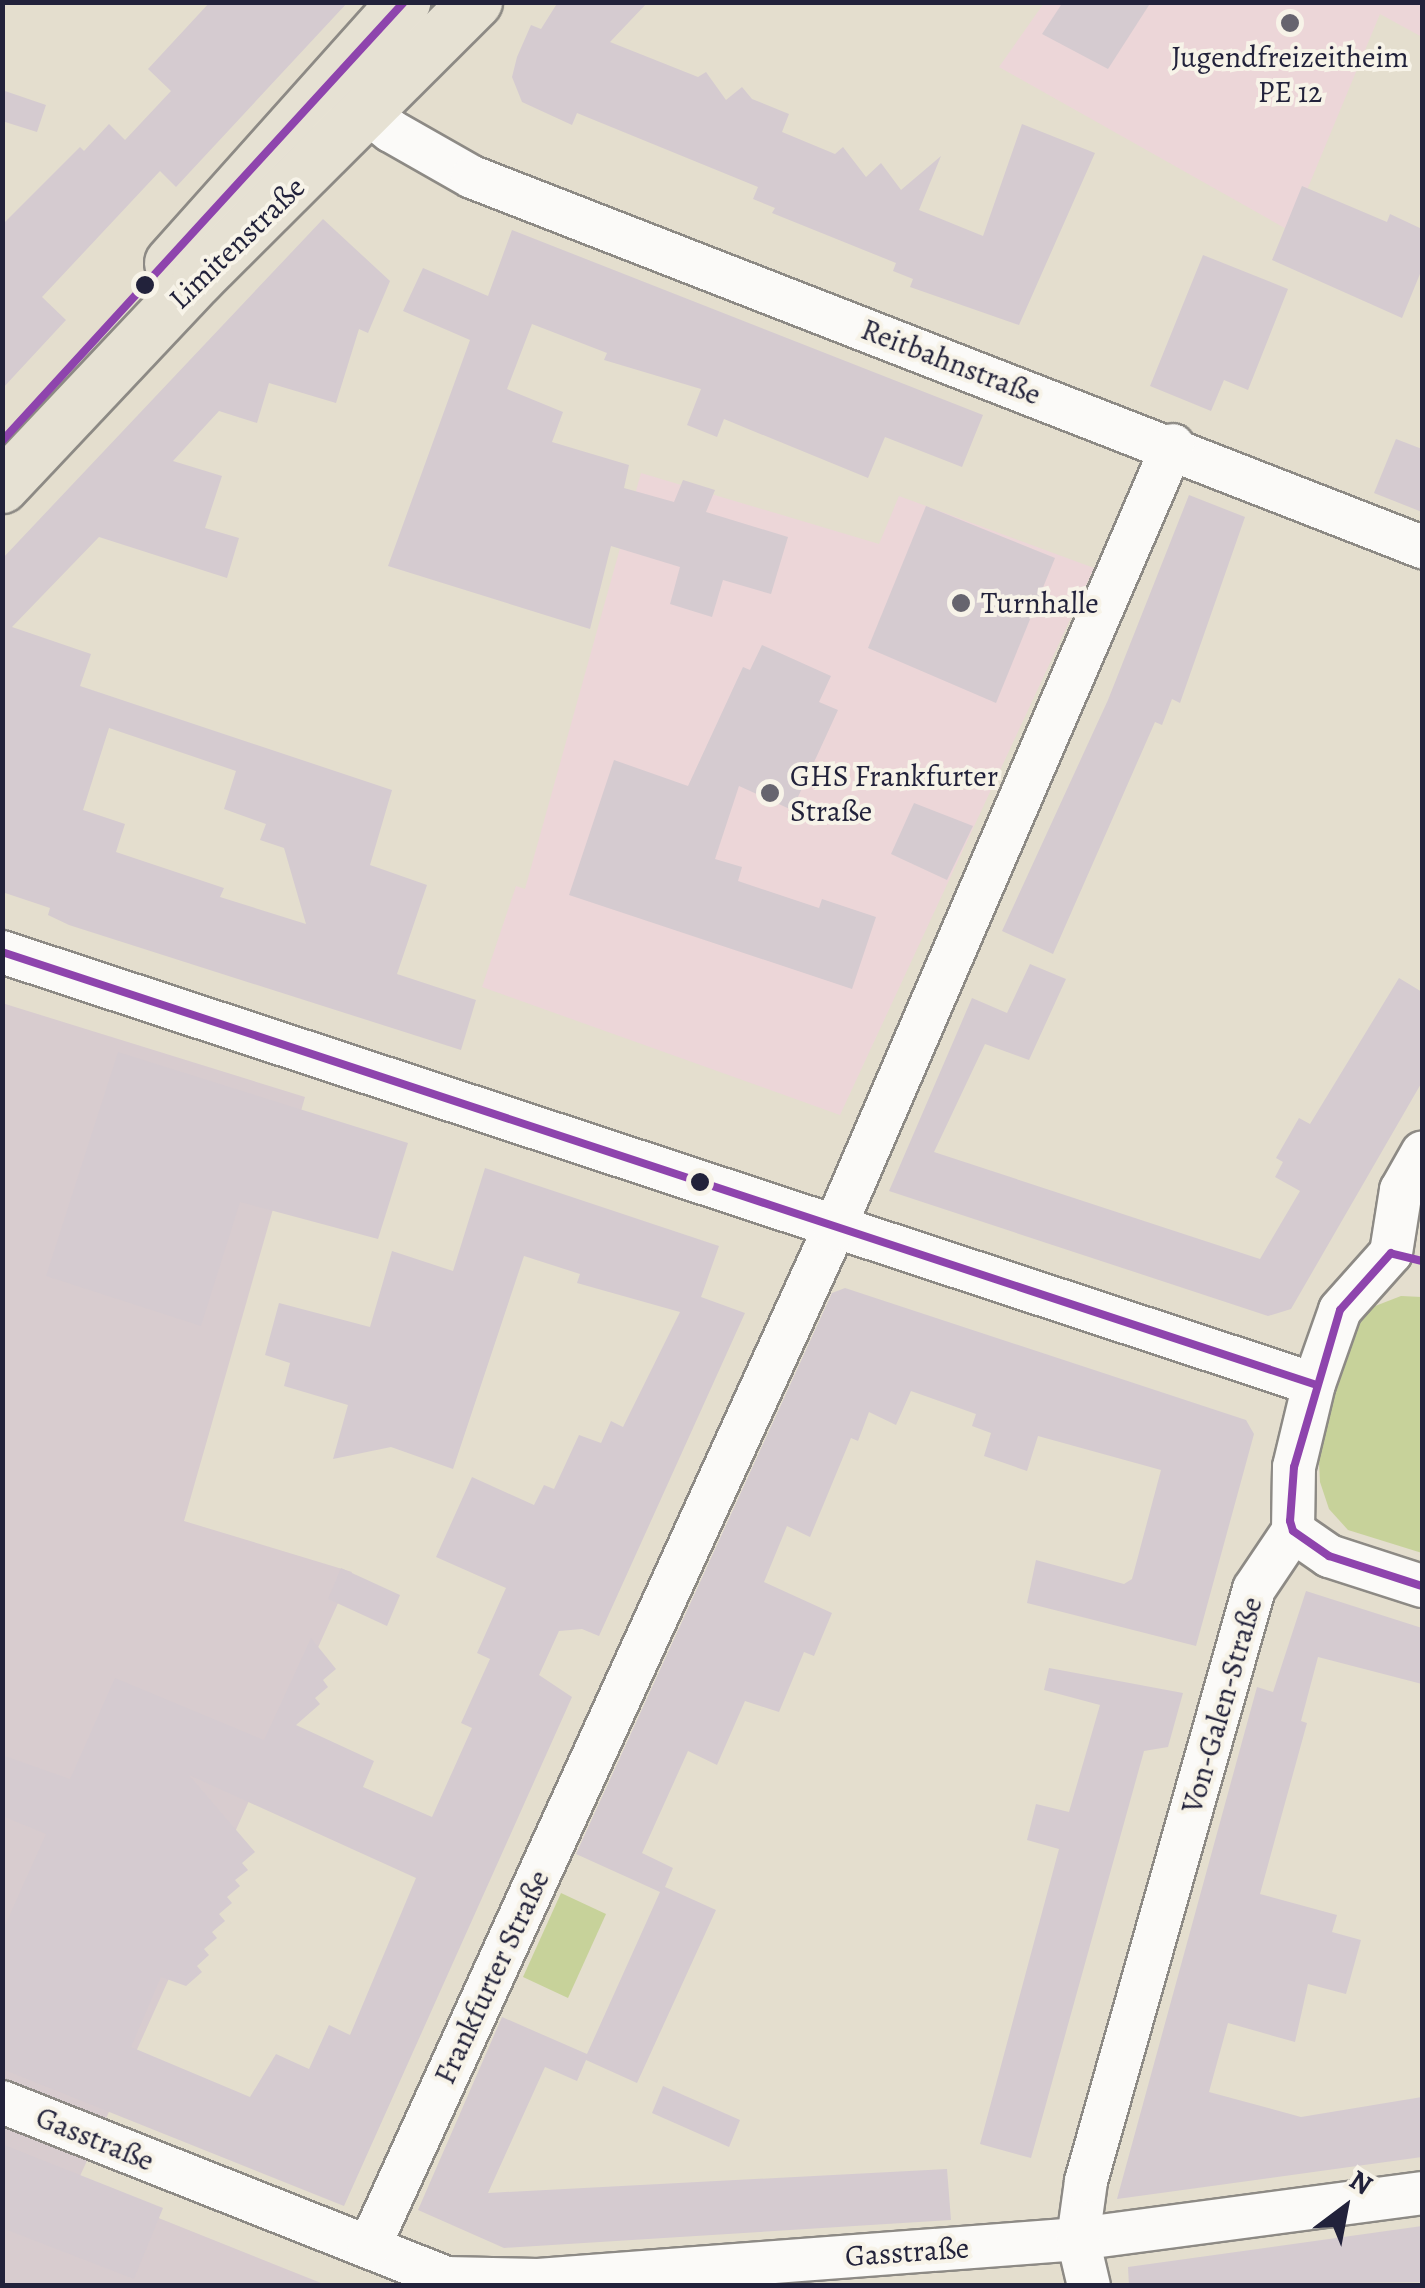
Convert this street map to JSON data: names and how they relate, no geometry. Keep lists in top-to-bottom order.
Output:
{
  "streets": {
    "main road": ["Limitenstraße"],
    "street": [
      "Reitbahnstraße",
      "Von-Galen-Straße",
      "Frankfurter Straße",
      "Gasstraße"
    ]
  },
  "crossings": [
    ["Limitenstraße", "Reitbahnstraße"],
    ["Reitbahnstraße", "Frankfurter Straße"],
    ["Von-Galen-Straße", "Gasstraße"],
    ["Frankfurter Straße", "Gasstraße"]
  ],
  "places": ["Jugendfreizeitheim PE 12", "Turnhalle", "GHS Frankfurter Straße"],
  "north": "top right"
}
